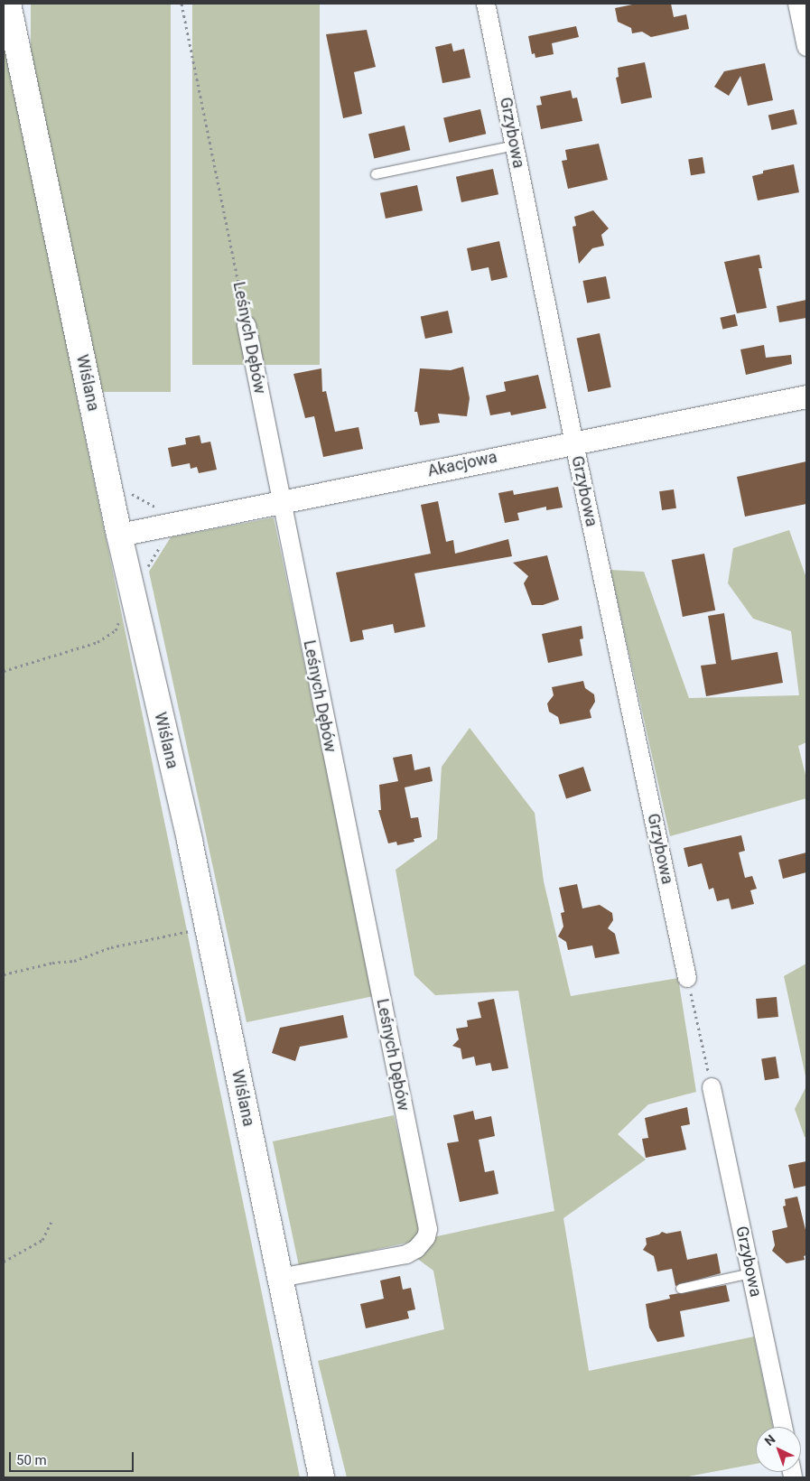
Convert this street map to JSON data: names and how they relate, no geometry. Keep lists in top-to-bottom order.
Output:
{
  "streets": {
    "main road": ["Wiślana"],
    "street": ["Grzybowa", "Leśnych Dębów", "Akacjowa"]
  },
  "crossings": [
    ["Grzybowa", "Akacjowa"],
    ["Leśnych Dębów", "Wiślana"],
    ["Leśnych Dębów", "Akacjowa"],
    ["Wiślana", "Akacjowa"]
  ],
  "scale_bar": "50 m",
  "north": "top left"
}
